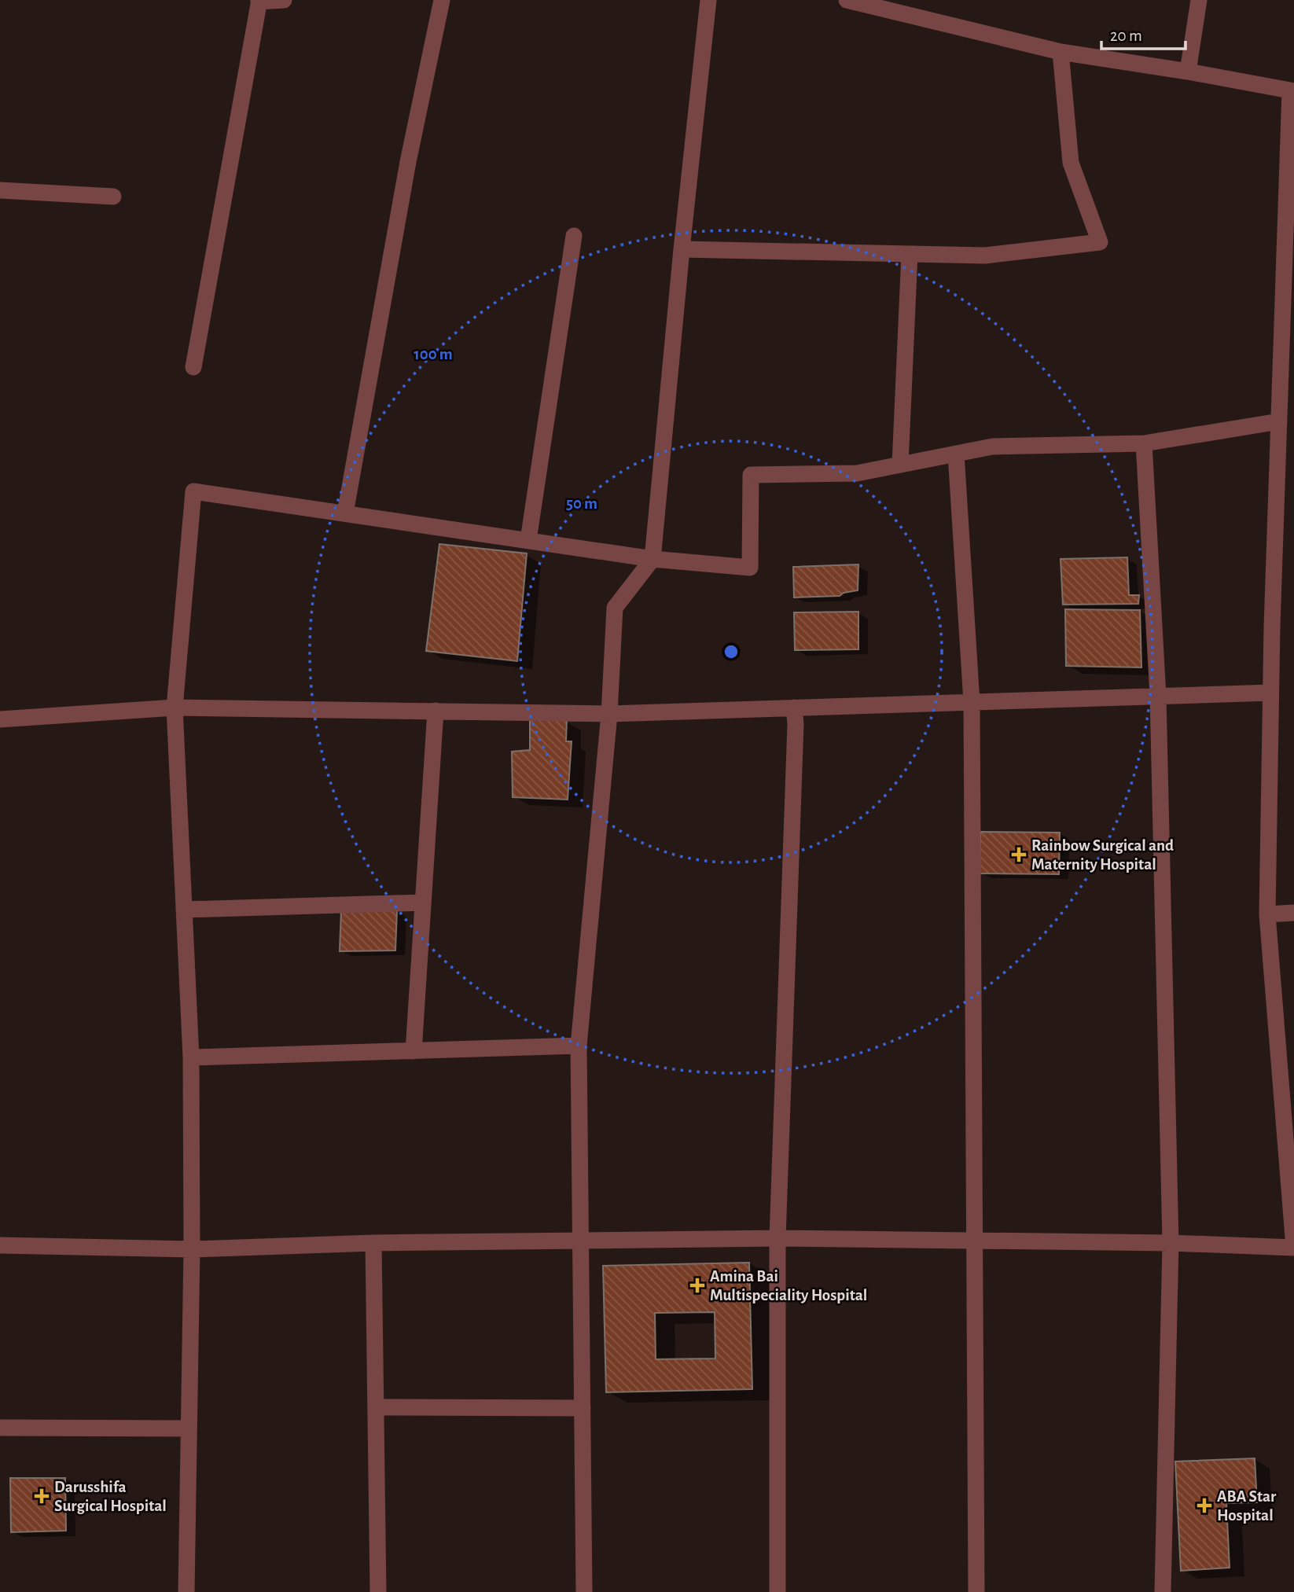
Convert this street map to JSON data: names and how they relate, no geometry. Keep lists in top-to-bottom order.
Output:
{
  "places": {
    "health": [
      "Rainbow Surgical and Maternity Hospital",
      "Amina Bai Multispeciality Hospital",
      "Darusshifa Surgical Hospital",
      "ABA Star Hospital"
    ]
  },
  "scale_bar": "20 m",
  "rings": ["100 m", "50 m"]
}
